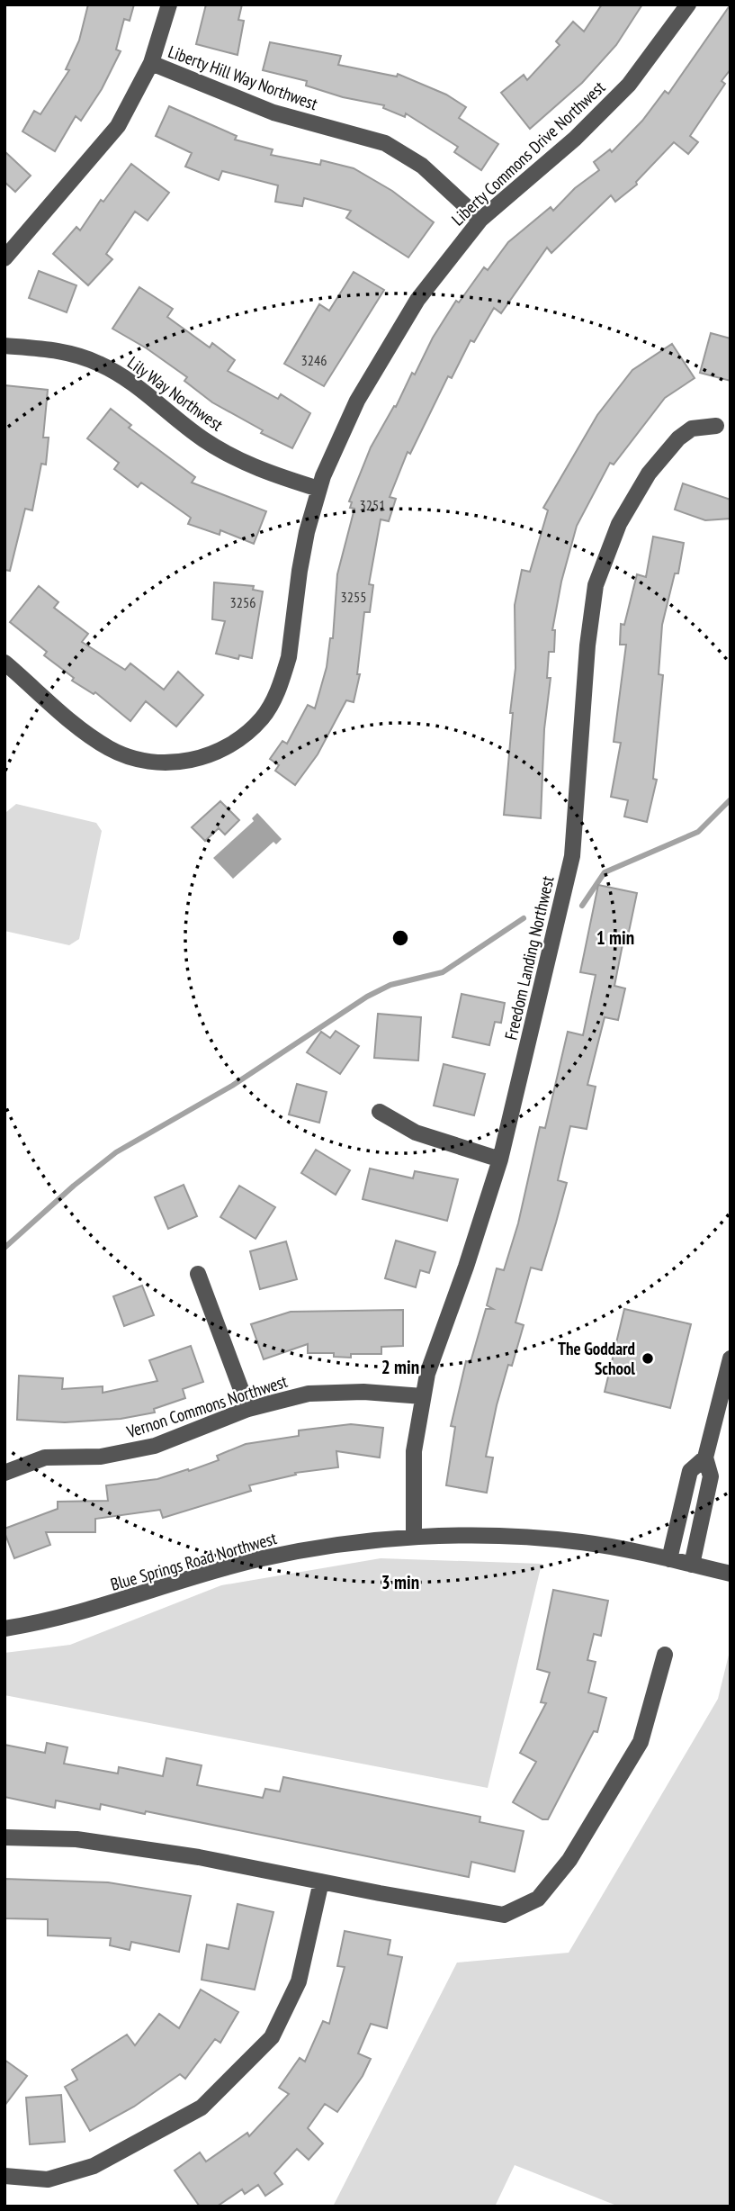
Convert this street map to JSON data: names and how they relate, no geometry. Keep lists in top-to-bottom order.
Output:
{
  "streets": {
    "street": [
      "Liberty Hill Way Northwest",
      "Liberty Commons Drive Northwest",
      "Lily Way Northwest",
      "Freedom Landing Northwest",
      "Vernon Commons Northwest",
      "Blue Springs Road Northwest"
    ]
  },
  "crossings": [
    ["Liberty Hill Way Northwest", "Liberty Commons Drive Northwest"],
    ["Liberty Commons Drive Northwest", "Lily Way Northwest"],
    ["Freedom Landing Northwest", "Vernon Commons Northwest"],
    ["Freedom Landing Northwest", "Blue Springs Road Northwest"]
  ],
  "places": ["The Goddard School"],
  "house_numbers": [
    "3246",
    "3251",
    "3255",
    "3256"
  ],
  "rings": ["1 min", "2 min", "3 min"]
}
